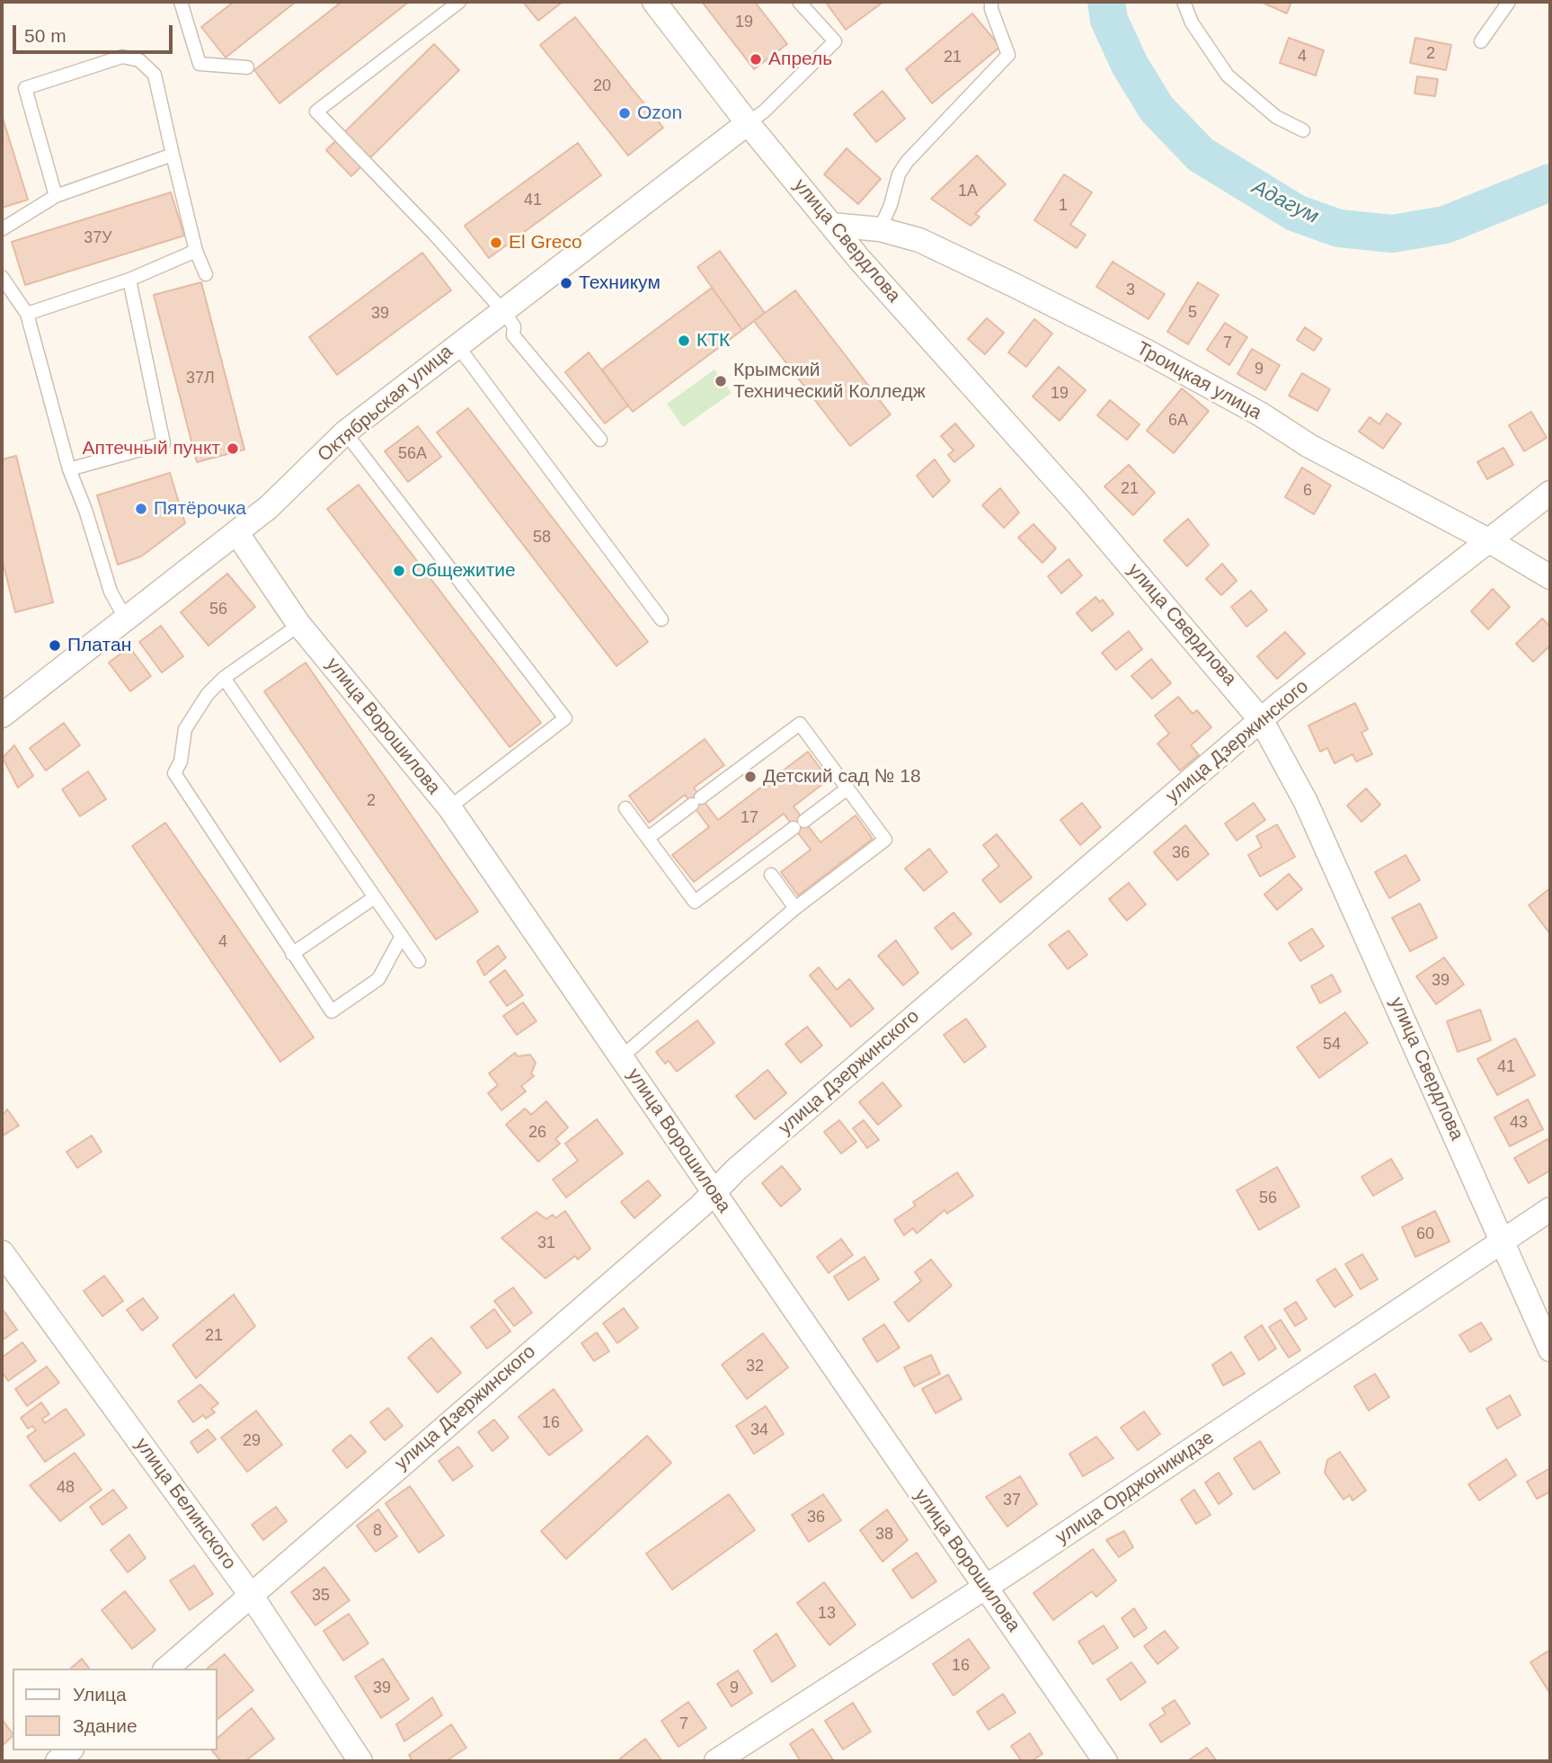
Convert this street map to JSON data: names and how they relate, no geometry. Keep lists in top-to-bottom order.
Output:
{
  "streets": {
    "street": [
      "улица Свердлова",
      "Троицкая улица",
      "Октябрьская улица",
      "улица Ворошилова",
      "улица Дзержинского",
      "улица Орджоникидзе",
      "улица Белинского"
    ]
  },
  "crossings": [
    ["улица Свердлова", "Троицкая улица"],
    ["улица Свердлова", "Октябрьская улица"],
    ["улица Свердлова", "улица Дзержинского"],
    ["улица Свердлова", "улица Орджоникидзе"],
    ["Троицкая улица", "улица Дзержинского"],
    ["Октябрьская улица", "улица Ворошилова"],
    ["улица Ворошилова", "улица Дзержинского"],
    ["улица Ворошилова", "улица Орджоникидзе"],
    ["улица Дзержинского", "улица Белинского"]
  ],
  "water": ["Адагум"],
  "places": [
    "Апрель",
    "Ozon",
    "El Greco",
    "Техникум",
    "КТК",
    "Крымский Технический Колледж",
    "Аптечный пункт",
    "Пятёрочка",
    "Общежитие",
    "Платан",
    "Детский сад № 18"
  ],
  "house_numbers": [
    "19",
    "2",
    "4",
    "21",
    "20",
    "1А",
    "41",
    "1",
    "37У",
    "3",
    "5",
    "39",
    "7",
    "9",
    "37Л",
    "19",
    "6А",
    "56А",
    "21",
    "6",
    "58",
    "56",
    "2",
    "17",
    "36",
    "4",
    "39",
    "54",
    "41",
    "43",
    "26",
    "56",
    "60",
    "31",
    "21",
    "32",
    "16",
    "34",
    "29",
    "48",
    "37",
    "36",
    "8",
    "38",
    "35",
    "13",
    "16",
    "39",
    "9",
    "7"
  ],
  "legend": ["Улица", "Здание"],
  "scale_bar": "50 m"
}
